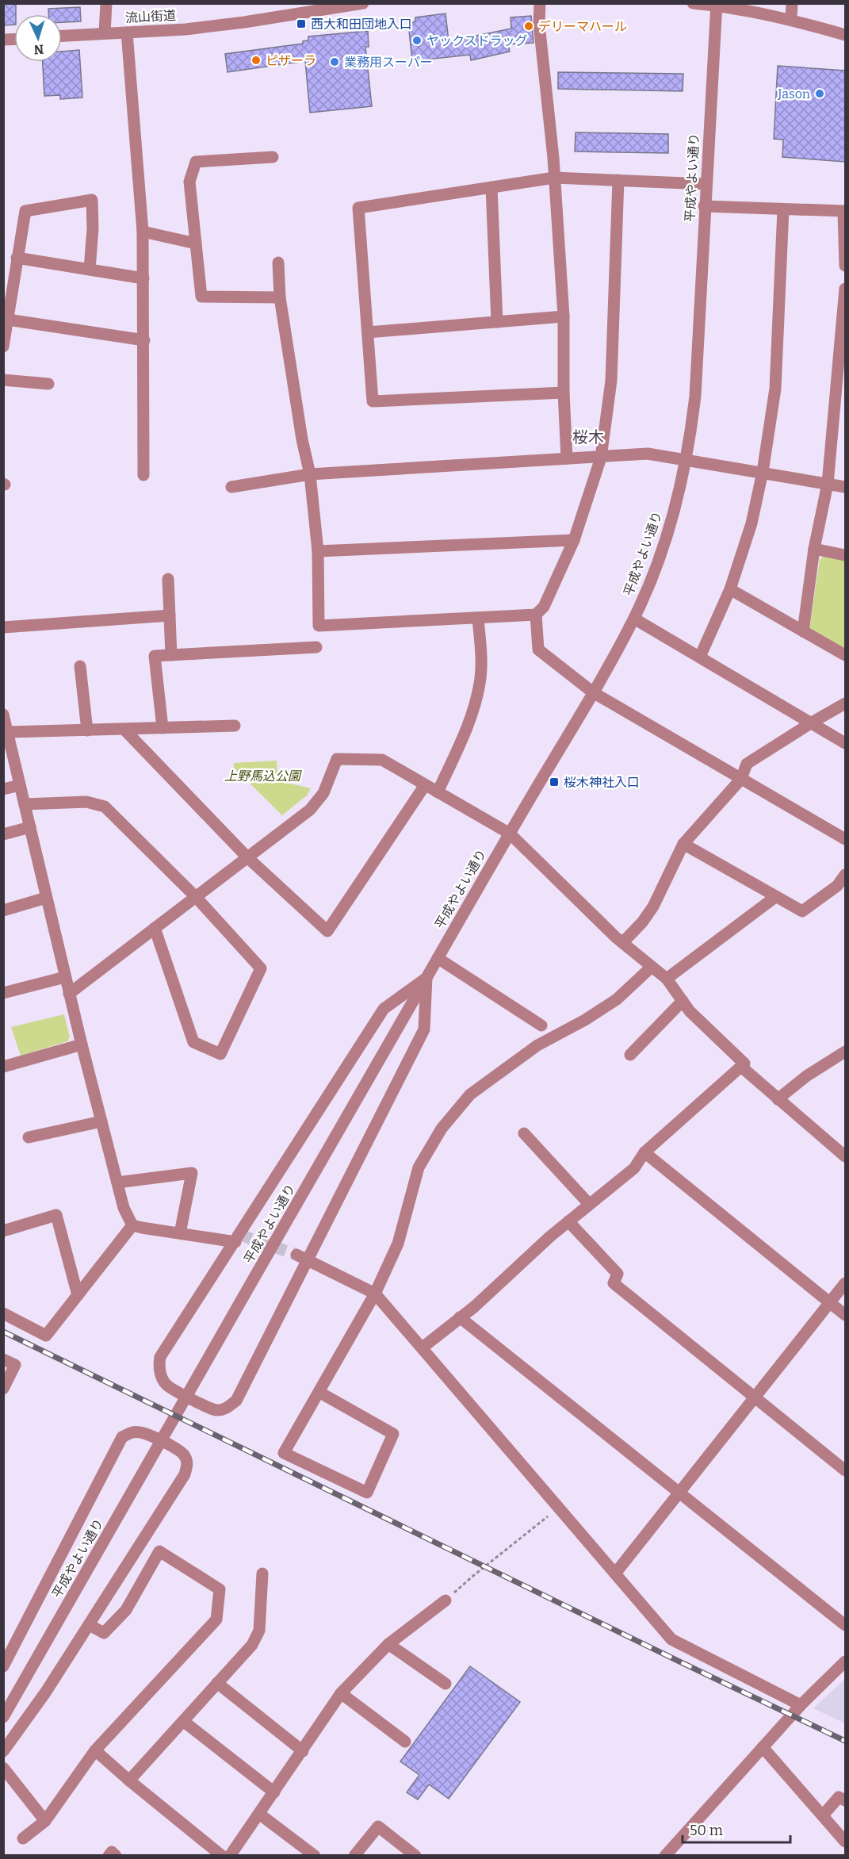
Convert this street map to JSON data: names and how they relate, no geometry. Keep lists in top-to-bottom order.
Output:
{
  "streets": {
    "street": ["流山街道", "平成やよい通り"]
  },
  "districts": ["桜木"],
  "parks": ["上野馬込公園"],
  "places": {
    "transit": ["西大和田団地入口", "桜木神社入口"],
    "other": [
      "デリーマハール",
      "ヤックスドラッグ",
      "ピザーラ",
      "業務用スーパー",
      "Jason"
    ]
  },
  "scale_bar": "50 m",
  "north": "bottom"
}
